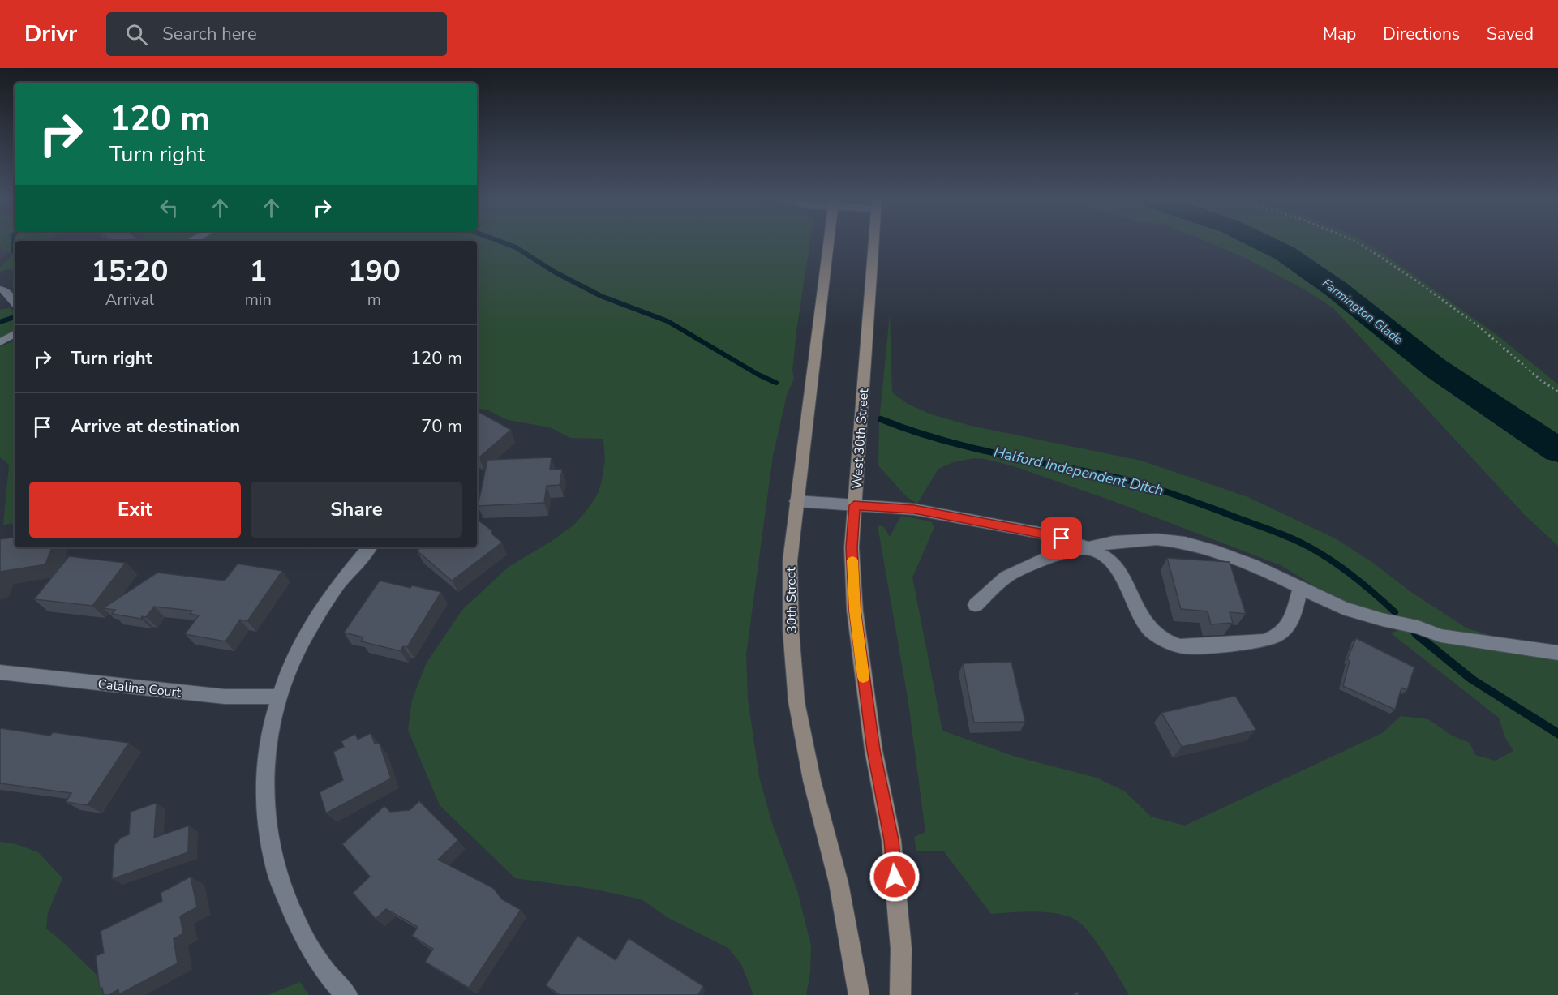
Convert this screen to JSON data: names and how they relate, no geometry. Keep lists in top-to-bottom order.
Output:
{
  "streets": {
    "main road": ["West 30th Street", "30th Street"],
    "street": ["Catalina Court"]
  },
  "water": ["Farmington Glade", "Halford Independent Ditch"],
  "page": {
    "header": "Drivr",
    "search": "Search here",
    "nav": ["Map", "Directions", "Saved"],
    "turn": ["120 m", "Turn right"],
    "eta": [
      "15:20",
      "Arrival",
      "1",
      "min",
      "190",
      "m"
    ],
    "list": [
      {
        "name": "Turn right",
        "value": "120 m"
      },
      {
        "name": "Arrive at destination",
        "value": "70 m"
      }
    ],
    "buttons": ["Exit", "Share"]
  }
}
